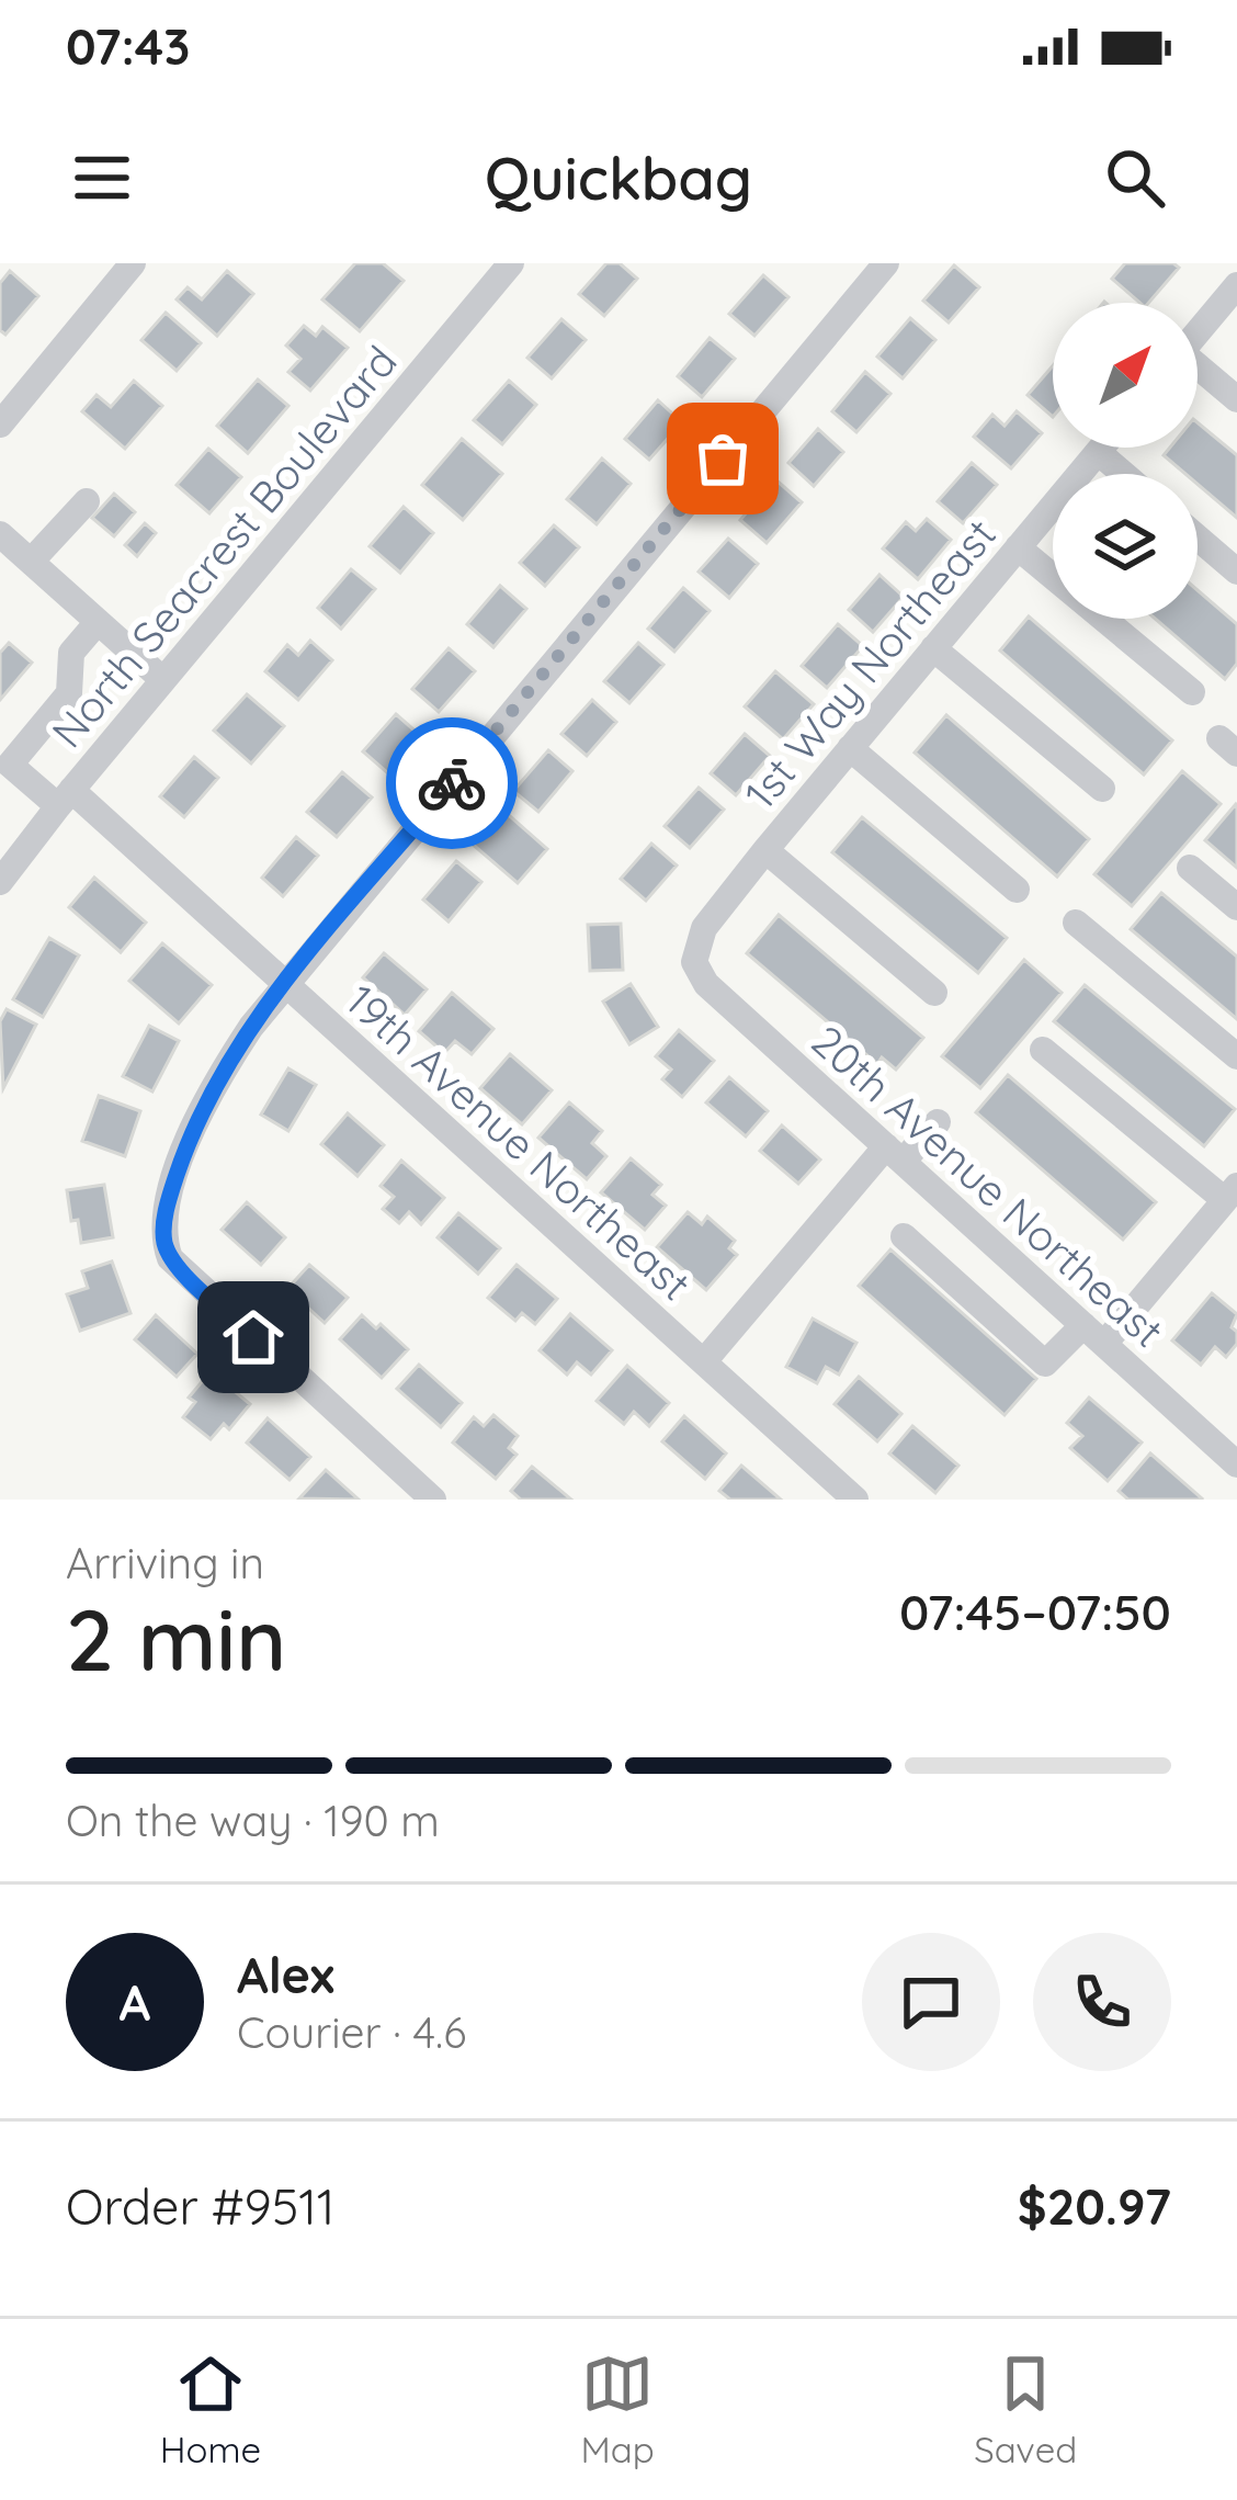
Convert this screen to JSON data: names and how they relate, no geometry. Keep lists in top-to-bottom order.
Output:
{
  "streets": {
    "street": [
      "North Seacrest Boulevard",
      "1st Way Northeast",
      "19th Avenue Northeast",
      "20th Avenue Northeast"
    ]
  },
  "crossings": [
    ["North Seacrest Boulevard", "19th Avenue Northeast"],
    ["1st Way Northeast", "20th Avenue Northeast"]
  ],
  "north": "top right",
  "page": {
    "status": "07:43",
    "header": "Quickbag",
    "heading": ["2 min", "Arriving in", "07:45–07:50"],
    "panel": [
      "Alex",
      "Courier · 4.6",
      "Order #9511",
      "$20.97"
    ],
    "bar": "On the way · 190 m",
    "round": "A",
    "tabs": ["Home", "Map", "Saved"]
  }
}
